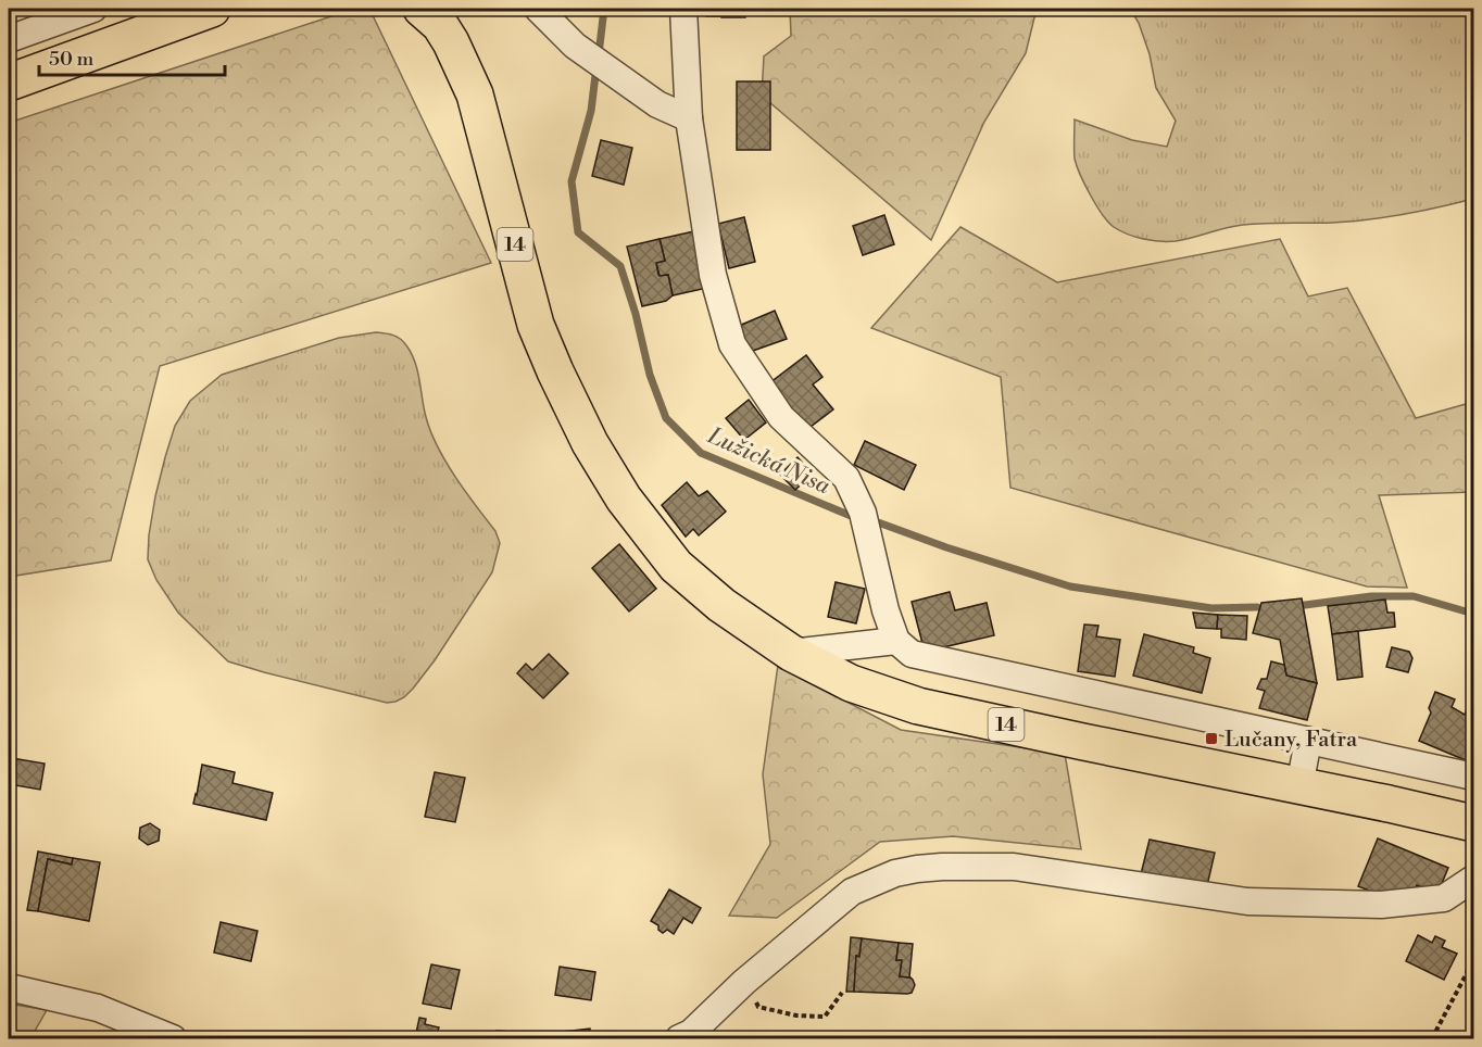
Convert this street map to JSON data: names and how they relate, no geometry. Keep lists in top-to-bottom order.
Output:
{
  "streets": {
    "main road": ["14"]
  },
  "water": ["Lužická Nisa"],
  "places": {
    "transit": ["Lučany, Fatra"]
  },
  "scale_bar": "50 m"
}
